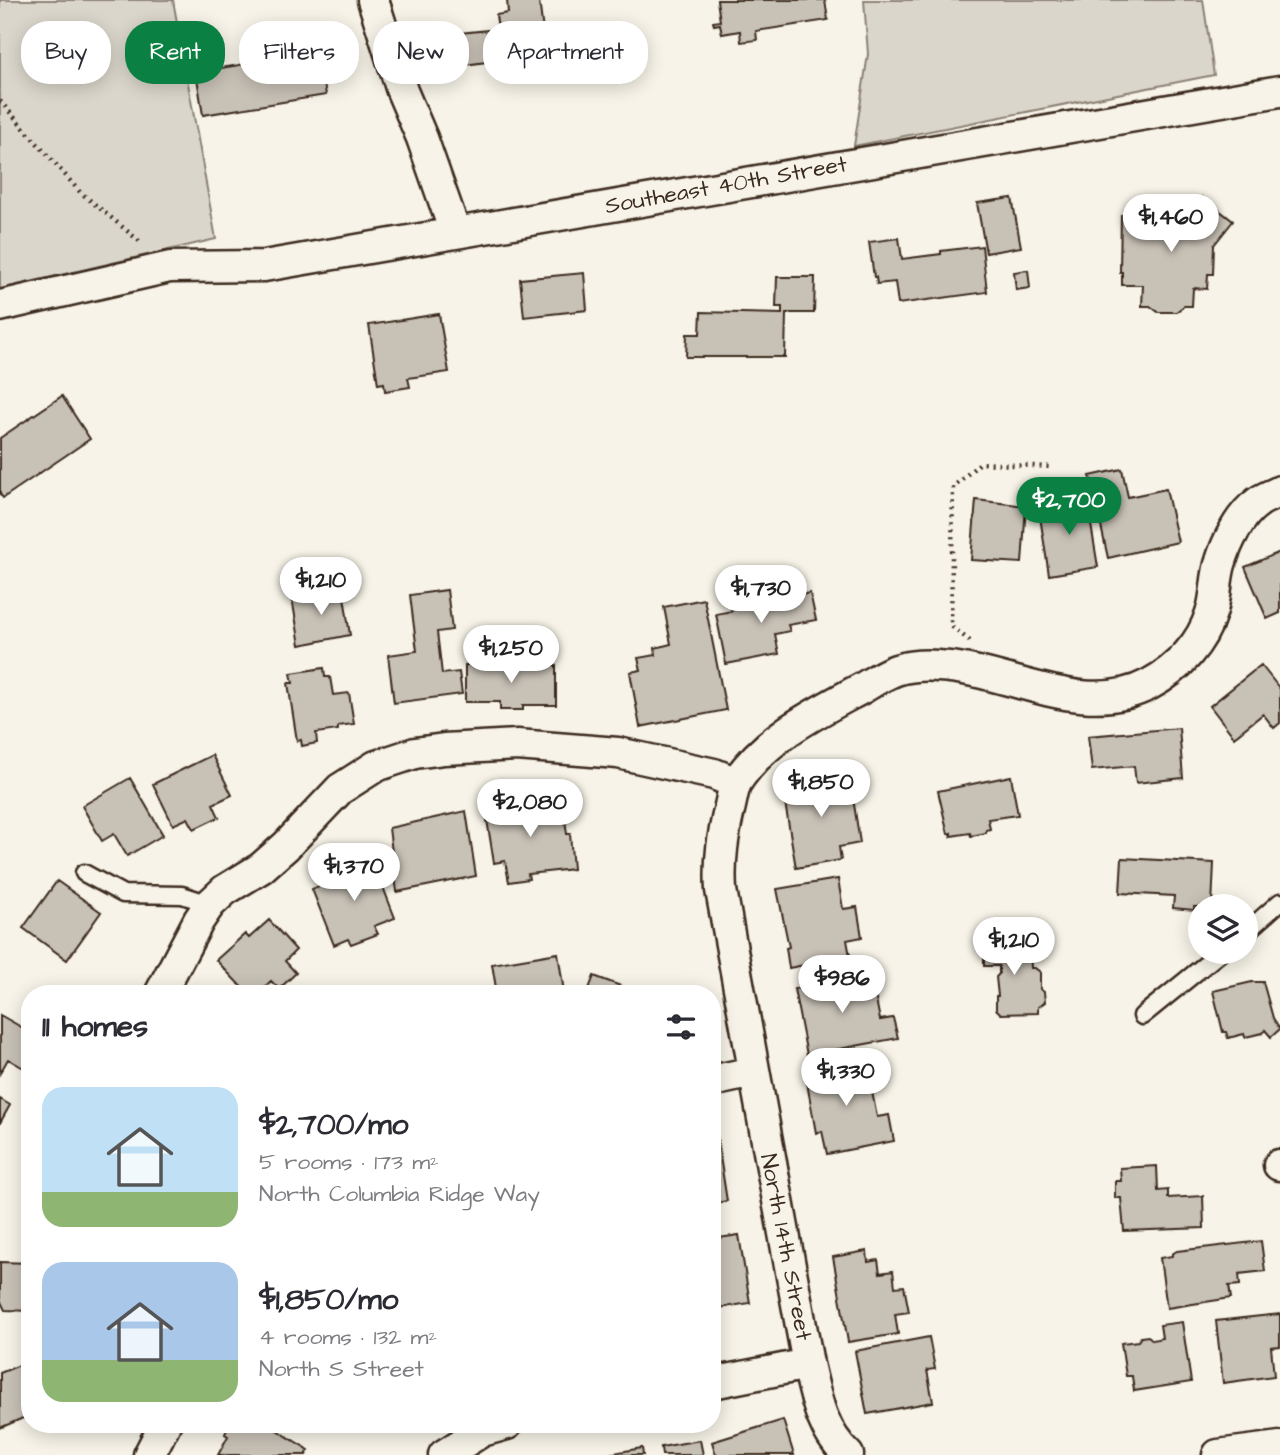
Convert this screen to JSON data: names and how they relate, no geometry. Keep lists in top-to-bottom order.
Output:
{
  "streets": {
    "street": ["Southeast 40th Street", "North 14th Street"]
  },
  "page": {
    "chip": [
      "Buy",
      "Rent",
      "Filters",
      "New",
      "Apartment"
    ],
    "price": [
      "$1,460",
      "$2,700",
      "$1,210",
      "$1,730",
      "$1,250",
      "$1,850",
      "$2,080",
      "$1,370",
      "$1,210",
      "$986",
      "$1,330"
    ],
    "heading": "11 homes",
    "list": [
      {
        "name": "$2,700/mo",
        "note": "5 rooms · 173 m² · North Columbia Ridge Way"
      },
      {
        "name": "$1,850/mo",
        "note": "4 rooms · 132 m² · North S Street"
      }
    ]
  }
}
